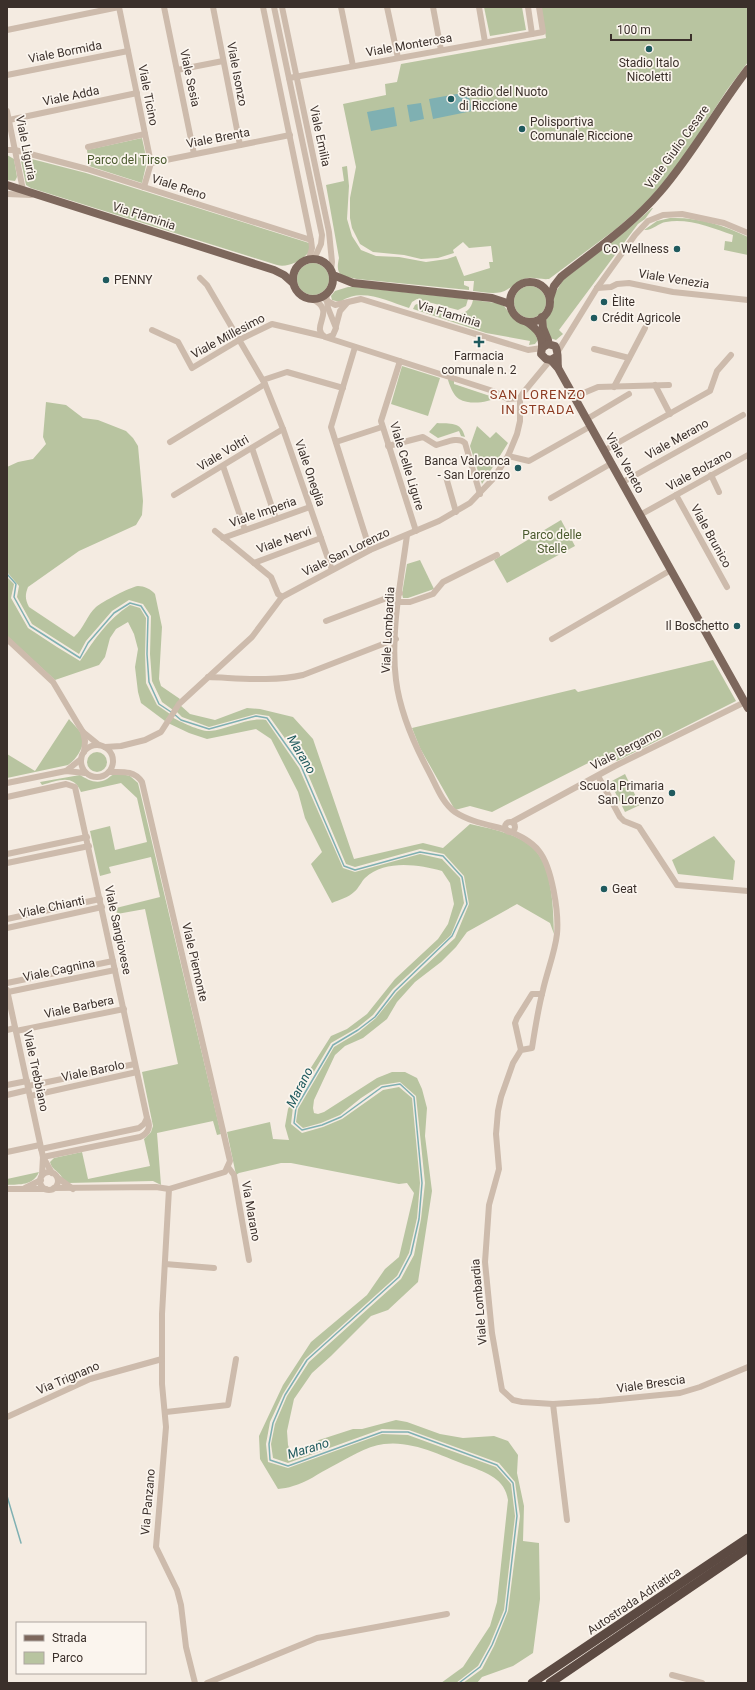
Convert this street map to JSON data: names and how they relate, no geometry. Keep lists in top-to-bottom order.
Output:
{
  "streets": {
    "highway": ["Autostrada Adriatica"],
    "main road": ["Viale Giulio Cesare", "Via Flaminia", "Viale Veneto"],
    "street": [
      "Viale Monterosa",
      "Viale Bormida",
      "Viale Isonzo",
      "Viale Sesia",
      "Viale Ticino",
      "Viale Adda",
      "Viale Emilia",
      "Viale Brenta",
      "Viale Liguria",
      "Viale Reno",
      "Viale Venezia",
      "Viale Millesimo",
      "Viale Merano",
      "Viale Voltri",
      "Viale Celle Ligure",
      "Viale Bolzano",
      "Viale Oneglia",
      "Viale Imperia",
      "Viale Brunico",
      "Viale Nervi",
      "Viale San Lorenzo",
      "Viale Lombardia",
      "Viale Bergamo",
      "Viale Chianti",
      "Viale Sangiovese",
      "Viale Piemonte",
      "Viale Cagnina",
      "Viale Barbera",
      "Viale Trebbiano",
      "Viale Barolo",
      "Via Marano",
      "Via Trignano",
      "Viale Brescia",
      "Via Panzano"
    ]
  },
  "crossings": [
    ["Viale Monterosa", "Viale Emilia"],
    ["Viale Bormida", "Viale Ticino"],
    ["Viale Isonzo", "Viale Brenta"],
    ["Viale Sesia", "Viale Brenta"],
    ["Viale Ticino", "Viale Adda"],
    ["Viale Ticino", "Viale Brenta"],
    ["Viale Ticino", "Viale Reno"],
    ["Viale Adda", "Viale Liguria"],
    ["Viale Emilia", "Via Flaminia"],
    ["Viale Giulio Cesare", "Via Flaminia"],
    ["Viale Giulio Cesare", "Viale Veneto"],
    ["Viale Liguria", "Viale Reno"],
    ["Viale Liguria", "Via Flaminia"],
    ["Via Flaminia", "Viale Veneto"],
    ["Viale Millesimo", "Viale Celle Ligure"],
    ["Viale Millesimo", "Viale Oneglia"],
    ["Viale Millesimo", "Viale San Lorenzo"],
    ["Viale Merano", "Viale Veneto"],
    ["Viale Voltri", "Viale Oneglia"],
    ["Viale Veneto", "Viale Bolzano"],
    ["Viale Veneto", "Viale Bergamo"],
    ["Viale Celle Ligure", "Viale San Lorenzo"],
    ["Viale Bolzano", "Viale Brunico"],
    ["Viale Oneglia", "Viale Imperia"],
    ["Viale Oneglia", "Viale Nervi"],
    ["Viale Oneglia", "Viale San Lorenzo"],
    ["Viale San Lorenzo", "Viale Lombardia"],
    ["Viale San Lorenzo", "Viale Piemonte"],
    ["Viale Lombardia", "Viale Bergamo"],
    ["Viale Lombardia", "Viale Brescia"],
    ["Viale Chianti", "Viale Sangiovese"],
    ["Viale Sangiovese", "Viale Cagnina"],
    ["Viale Sangiovese", "Viale Barbera"],
    ["Viale Sangiovese", "Viale Trebbiano"],
    ["Viale Sangiovese", "Viale Barolo"],
    ["Viale Piemonte", "Via Marano"],
    ["Viale Cagnina", "Viale Trebbiano"],
    ["Viale Barbera", "Viale Trebbiano"],
    ["Viale Trebbiano", "Viale Barolo"],
    ["Via Trignano", "Via Panzano"]
  ],
  "districts": ["SAN LORENZO IN STRADA"],
  "water": ["Marano"],
  "parks": ["Parco del Tirso", "Parco delle Stelle"],
  "places": {
    "other": [
      "Stadio Italo Nicoletti",
      "Stadio del Nuoto di Riccione",
      "Polisportiva Comunale Riccione",
      "Co Wellness",
      "PENNY",
      "Èlite",
      "Crédit Agricole",
      "Banca Valconca - San Lorenzo",
      "Il Boschetto",
      "Scuola Primaria San Lorenzo",
      "Geat"
    ],
    "health": ["Farmacia comunale n. 2"]
  },
  "legend": ["Strada", "Parco"],
  "scale_bar": "100 m"
}
